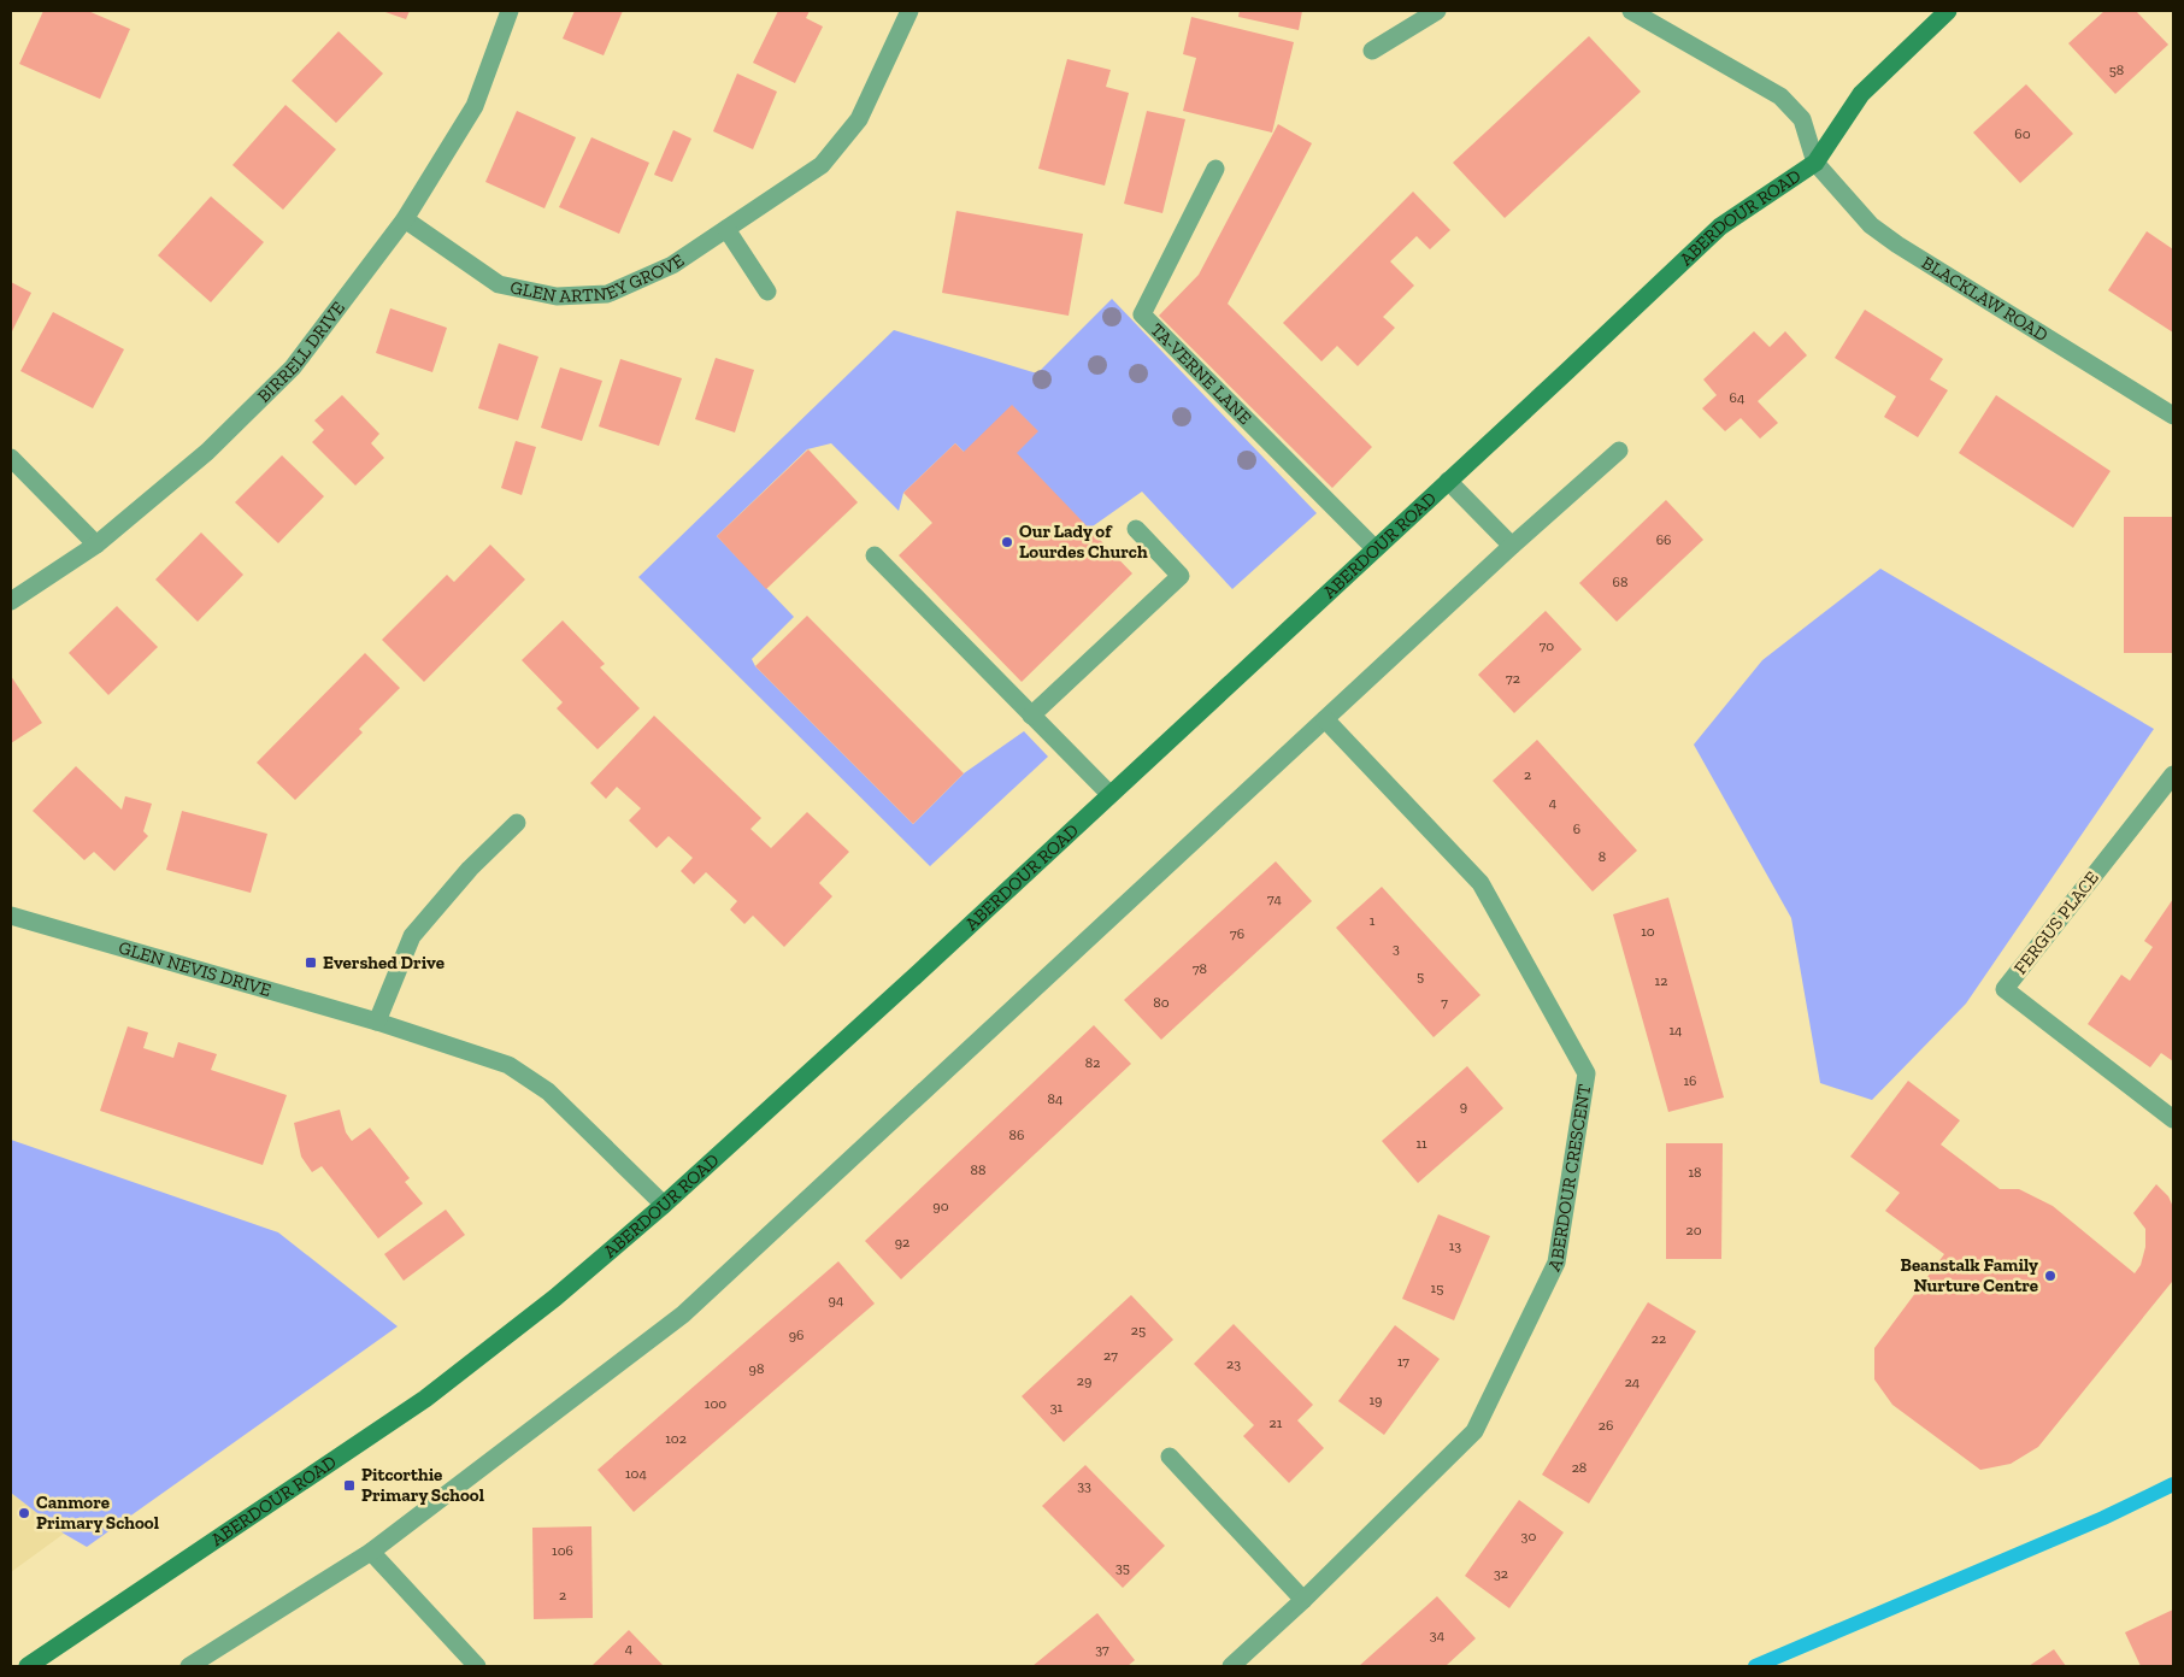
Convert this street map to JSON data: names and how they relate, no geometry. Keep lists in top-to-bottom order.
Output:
{
  "streets": {
    "main road": ["ABERDOUR ROAD"],
    "street": [
      "GLEN ARTNEY GROVE",
      "BLACKLAW ROAD",
      "BIRRELL DRIVE",
      "TA-VERNE LANE",
      "FERGUS PLACE",
      "GLEN NEVIS DRIVE",
      "ABERDOUR CRESCENT"
    ]
  },
  "crossings": [
    ["ABERDOUR ROAD", "BLACKLAW ROAD"],
    ["ABERDOUR ROAD", "TA-VERNE LANE"],
    ["ABERDOUR ROAD", "GLEN NEVIS DRIVE"],
    ["GLEN ARTNEY GROVE", "BIRRELL DRIVE"]
  ],
  "places": {
    "other": ["Our Lady of Lourdes Church", "Beanstalk Family Nurture Centre", "Canmore Primary School"],
    "transit": ["Evershed Drive", "Pitcorthie Primary School"]
  },
  "house_numbers": [
    "58",
    "60",
    "64",
    "66",
    "68",
    "70",
    "72",
    "2",
    "4",
    "6",
    "8",
    "74",
    "1",
    "10",
    "76",
    "3",
    "78",
    "5",
    "12",
    "80",
    "7",
    "14",
    "82",
    "16",
    "84",
    "9",
    "86",
    "11",
    "88",
    "18",
    "90",
    "20",
    "92",
    "13",
    "15",
    "94",
    "25",
    "96",
    "22",
    "27",
    "17",
    "23",
    "98",
    "29",
    "24",
    "19",
    "100",
    "31",
    "21",
    "26",
    "102",
    "28",
    "104",
    "33",
    "30",
    "106",
    "35",
    "32",
    "2",
    "34",
    "4",
    "37"
  ]
}
